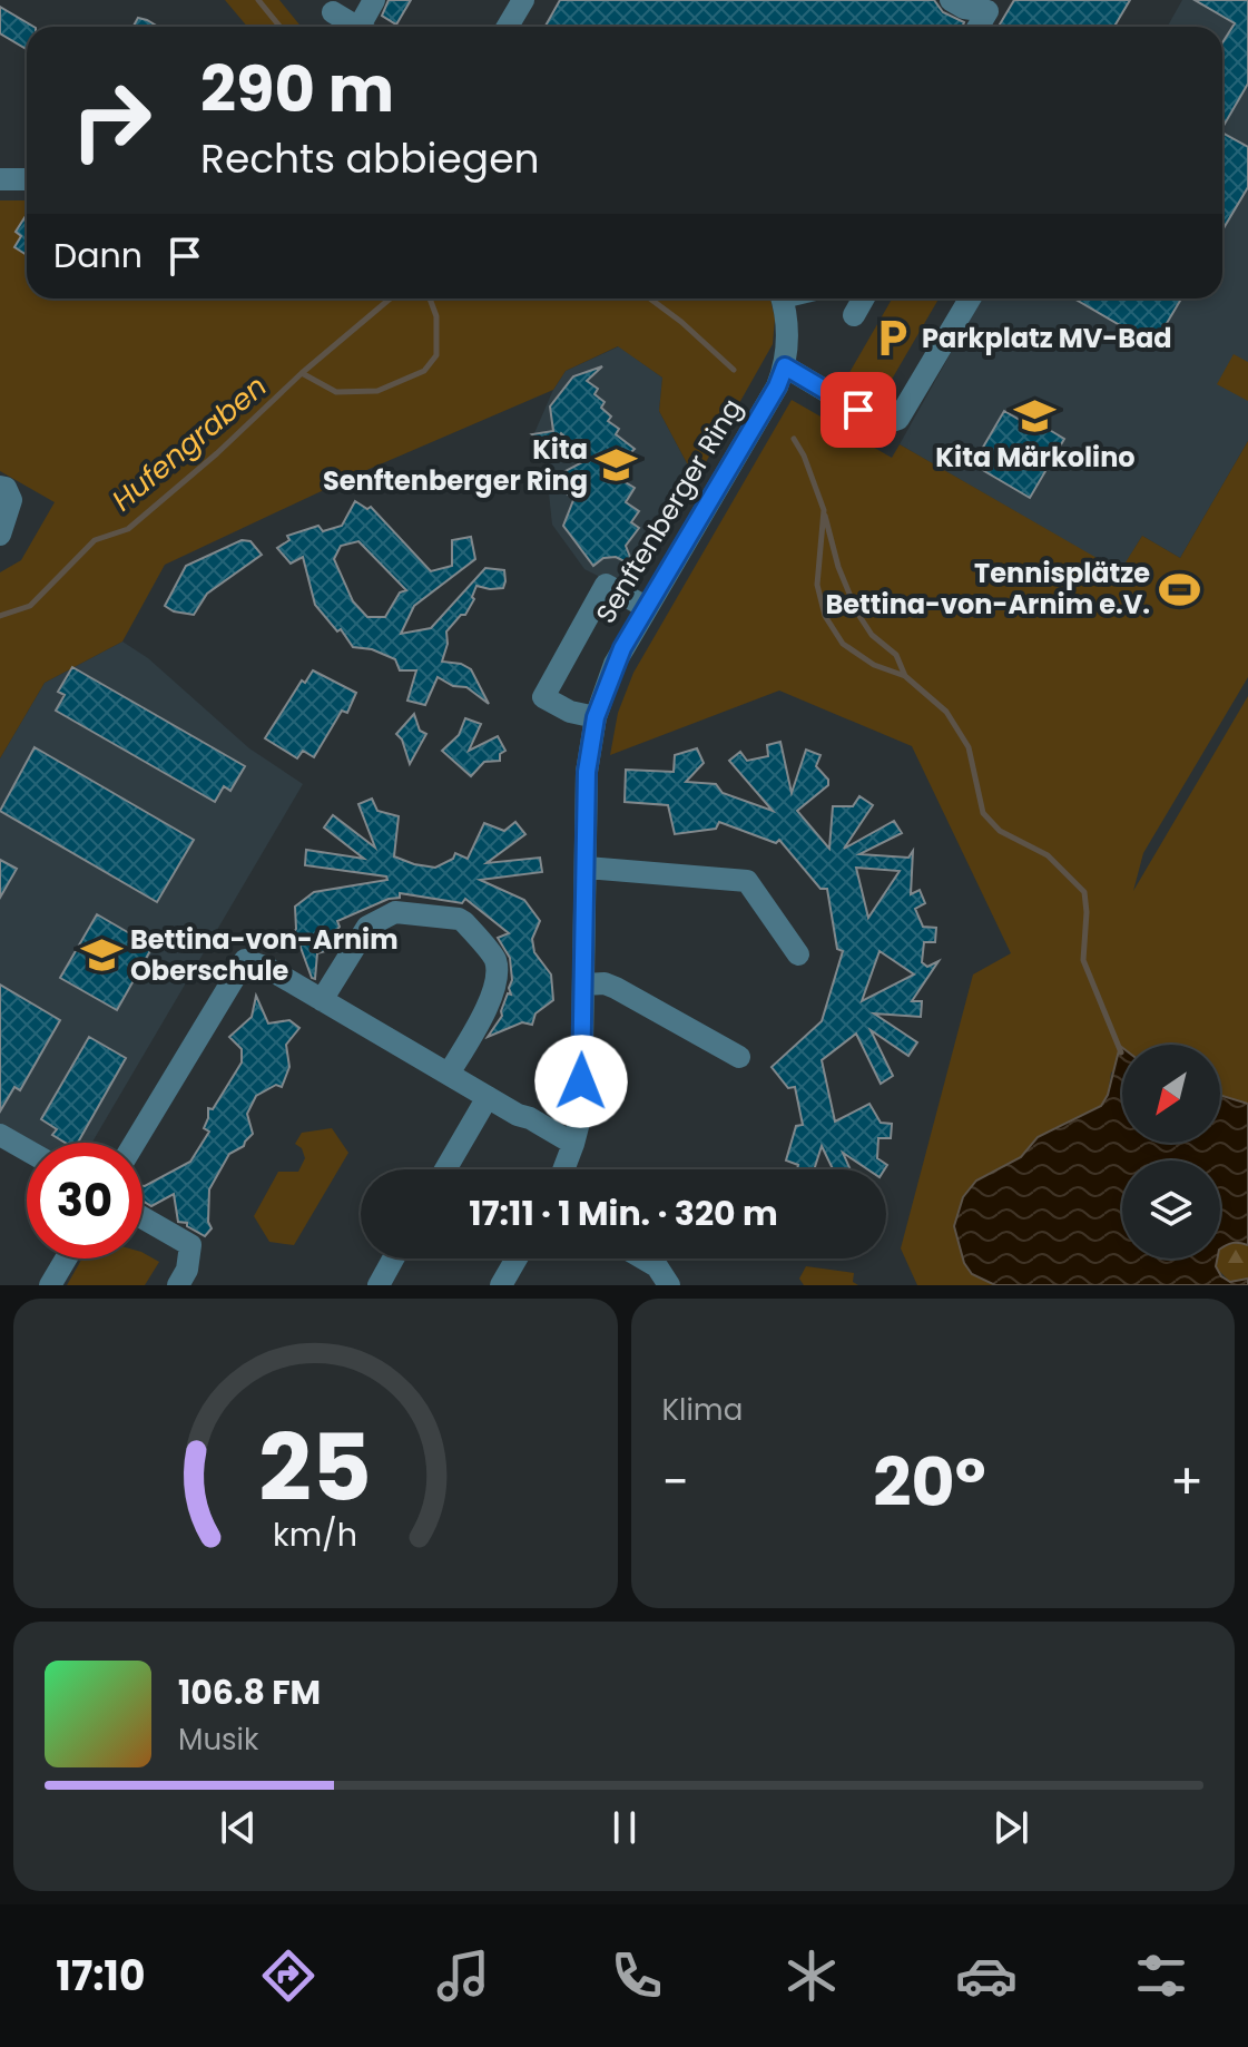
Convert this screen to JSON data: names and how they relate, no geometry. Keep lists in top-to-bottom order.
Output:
{
  "streets": {
    "street": ["Senftenberger Ring"]
  },
  "water": ["Hufengraben"],
  "places": {
    "parking": ["Parkplatz MV-Bad"],
    "school or university": ["Kita Märkolino", "Kita Senftenberger Ring", "Bettina-von-Arnim Oberschule"],
    "sports": ["Tennisplätze Bettina-von-Arnim e.V."]
  },
  "north": "bottom left",
  "page": {
    "turn": ["290 m", "Rechts abbiegen"],
    "then": "Dann",
    "limit": "30",
    "trip": "17:11 · 1 Min. · 320 m",
    "tile": "Klima",
    "heat": ["−", "20°", "+"],
    "song": ["106.8 FM", "Musik"],
    "tabs": "17:10",
    "gauge": ["25", "km/h"]
  }
}
